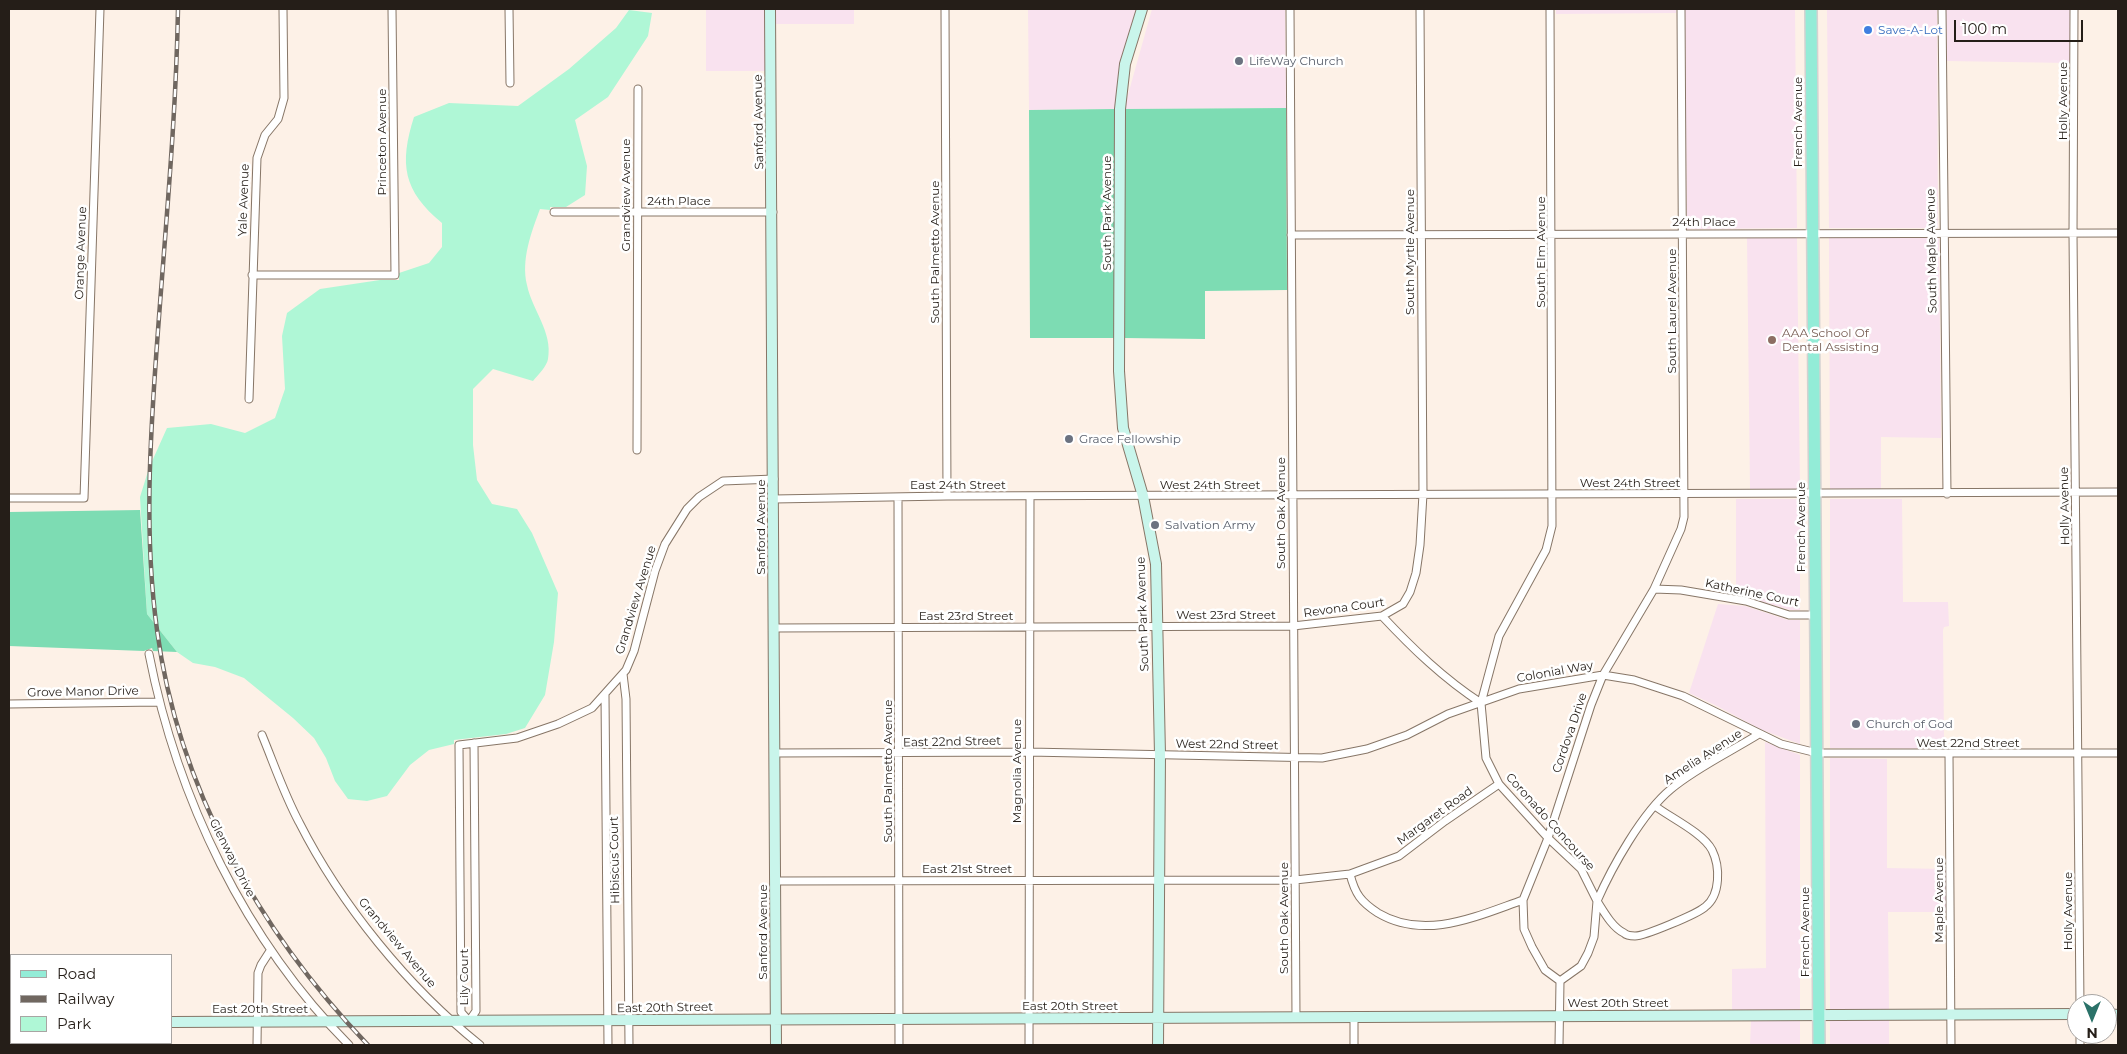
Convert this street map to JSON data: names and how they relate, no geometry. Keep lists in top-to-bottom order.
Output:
{
  "streets": {
    "main road": ["French Avenue"],
    "street": [
      "Holly Avenue",
      "Sanford Avenue",
      "Princeton Avenue",
      "Grandview Avenue",
      "Yale Avenue",
      "24th Place",
      "South Park Avenue",
      "South Maple Avenue",
      "South Palmetto Avenue",
      "South Myrtle Avenue",
      "South Elm Avenue",
      "Orange Avenue",
      "South Laurel Avenue",
      "West 24th Street",
      "East 24th Street",
      "South Oak Avenue",
      "Katherine Court",
      "Revona Court",
      "West 23rd Street",
      "East 23rd Street",
      "Colonial Way",
      "Grove Manor Drive",
      "Cordova Drive",
      "East 22nd Street",
      "West 22nd Street",
      "Amelia Avenue",
      "Magnolia Avenue",
      "Margaret Road",
      "Coronado Concourse",
      "Glenway Drive",
      "Hibiscus Court",
      "East 21st Street",
      "Maple Avenue",
      "Lily Court",
      "West 20th Street",
      "East 20th Street"
    ]
  },
  "crossings": [
    ["Holly Avenue", "24th Place"],
    ["Holly Avenue", "West 24th Street"],
    ["Holly Avenue", "West 22nd Street"],
    ["Sanford Avenue", "Grandview Avenue"],
    ["Sanford Avenue", "24th Place"],
    ["Sanford Avenue", "East 24th Street"],
    ["Sanford Avenue", "East 23rd Street"],
    ["Sanford Avenue", "East 22nd Street"],
    ["Sanford Avenue", "East 21st Street"],
    ["Sanford Avenue", "East 20th Street"],
    ["French Avenue", "24th Place"],
    ["French Avenue", "West 24th Street"],
    ["French Avenue", "Katherine Court"],
    ["French Avenue", "Colonial Way"],
    ["French Avenue", "West 22nd Street"],
    ["French Avenue", "West 20th Street"],
    ["Princeton Avenue", "Yale Avenue"],
    ["Grandview Avenue", "24th Place"],
    ["Grandview Avenue", "Hibiscus Court"],
    ["Grandview Avenue", "Lily Court"],
    ["Grandview Avenue", "East 20th Street"],
    ["24th Place", "South Maple Avenue"],
    ["24th Place", "South Myrtle Avenue"],
    ["24th Place", "South Elm Avenue"],
    ["24th Place", "South Laurel Avenue"],
    ["24th Place", "South Oak Avenue"],
    ["South Park Avenue", "West 24th Street"],
    ["South Park Avenue", "East 24th Street"],
    ["South Park Avenue", "West 23rd Street"],
    ["South Park Avenue", "East 23rd Street"],
    ["South Park Avenue", "East 22nd Street"],
    ["South Park Avenue", "West 22nd Street"],
    ["South Park Avenue", "East 21st Street"],
    ["South Park Avenue", "West 20th Street"],
    ["South Park Avenue", "East 20th Street"],
    ["South Maple Avenue", "West 24th Street"],
    ["South Palmetto Avenue", "East 24th Street"],
    ["South Palmetto Avenue", "East 23rd Street"],
    ["South Palmetto Avenue", "East 22nd Street"],
    ["South Palmetto Avenue", "East 21st Street"],
    ["South Palmetto Avenue", "East 20th Street"],
    ["South Myrtle Avenue", "West 24th Street"],
    ["South Myrtle Avenue", "Revona Court"],
    ["South Elm Avenue", "West 24th Street"],
    ["South Elm Avenue", "Coronado Concourse"],
    ["South Laurel Avenue", "West 24th Street"],
    ["South Laurel Avenue", "Cordova Drive"],
    ["West 24th Street", "East 24th Street"],
    ["West 24th Street", "South Oak Avenue"],
    ["West 24th Street", "Revona Court"],
    ["West 24th Street", "Cordova Drive"],
    ["West 24th Street", "Coronado Concourse"],
    ["East 24th Street", "Magnolia Avenue"],
    ["South Oak Avenue", "Revona Court"],
    ["South Oak Avenue", "West 23rd Street"],
    ["South Oak Avenue", "Colonial Way"],
    ["South Oak Avenue", "West 22nd Street"],
    ["South Oak Avenue", "Margaret Road"],
    ["South Oak Avenue", "East 21st Street"],
    ["South Oak Avenue", "West 20th Street"],
    ["Katherine Court", "Cordova Drive"],
    ["Revona Court", "West 23rd Street"],
    ["West 23rd Street", "East 23rd Street"],
    ["East 23rd Street", "Magnolia Avenue"],
    ["Colonial Way", "Cordova Drive"],
    ["Colonial Way", "West 22nd Street"],
    ["Colonial Way", "Amelia Avenue"],
    ["Colonial Way", "Coronado Concourse"],
    ["Grove Manor Drive", "Glenway Drive"],
    ["Cordova Drive", "Coronado Concourse"],
    ["East 22nd Street", "West 22nd Street"],
    ["East 22nd Street", "Magnolia Avenue"],
    ["West 22nd Street", "Maple Avenue"],
    ["Amelia Avenue", "Coronado Concourse"],
    ["Magnolia Avenue", "East 21st Street"],
    ["Magnolia Avenue", "East 20th Street"],
    ["Margaret Road", "Coronado Concourse"],
    ["Margaret Road", "East 21st Street"],
    ["Glenway Drive", "East 20th Street"],
    ["Hibiscus Court", "East 20th Street"],
    ["Maple Avenue", "West 20th Street"],
    ["Lily Court", "East 20th Street"],
    ["West 20th Street", "East 20th Street"]
  ],
  "places": [
    "Save-A-Lot",
    "LifeWay Church",
    "AAA School Of Dental Assisting",
    "Grace Fellowship",
    "Salvation Army",
    "Church of God"
  ],
  "legend": ["Road", "Railway", "Park"],
  "scale_bar": "100 m",
  "north": "bottom"
}
